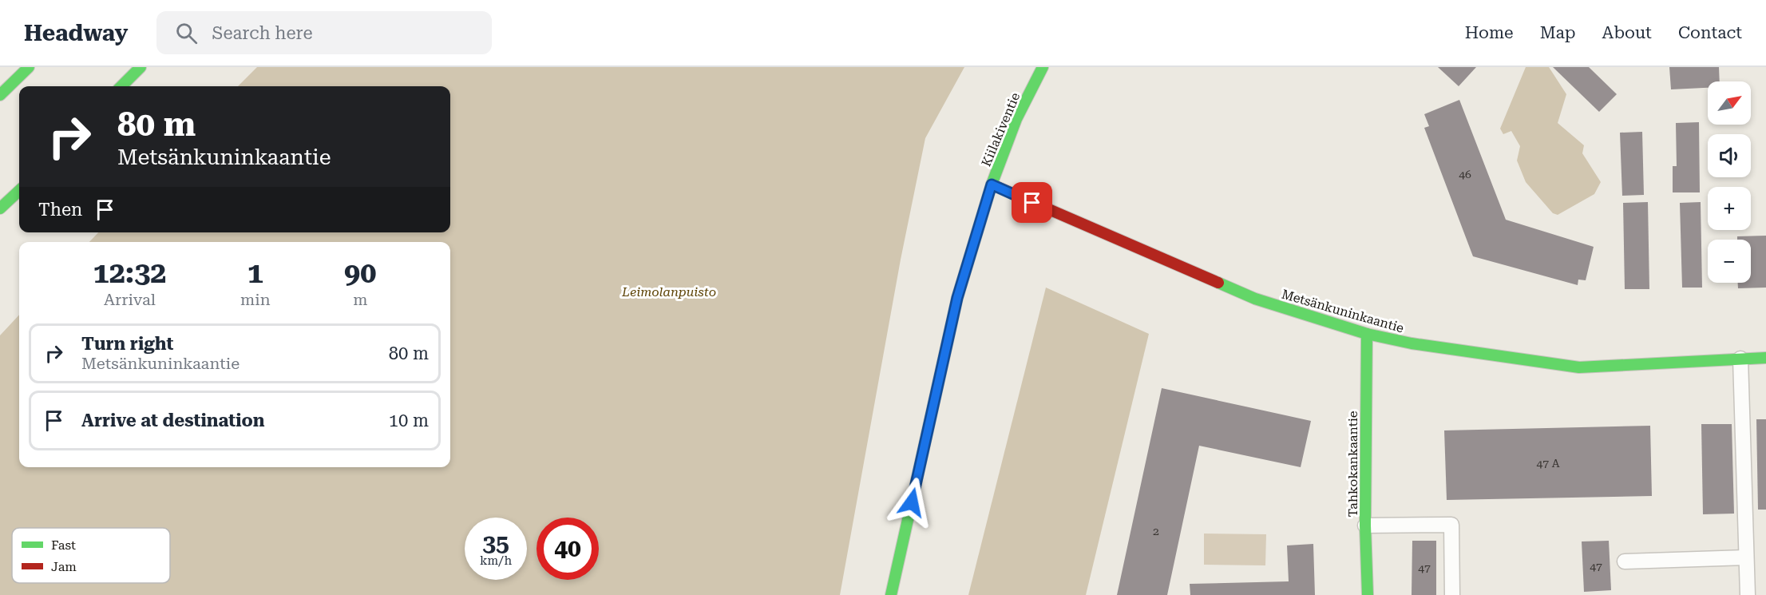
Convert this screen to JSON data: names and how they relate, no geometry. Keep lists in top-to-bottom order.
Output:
{
  "streets": {
    "main road": ["Kiilakiventie", "Metsänkuninkaantie", "Tahkokankaantie"]
  },
  "crossings": [
    ["Kiilakiventie", "Metsänkuninkaantie"],
    ["Metsänkuninkaantie", "Tahkokankaantie"]
  ],
  "parks": ["Leimolanpuisto"],
  "house_numbers": [
    "46",
    "47 A",
    "2",
    "47",
    "47"
  ],
  "legend": ["Fast", "Jam"],
  "north": "top right",
  "page": {
    "header": "Headway",
    "search": "Search here",
    "nav": [
      "Home",
      "Map",
      "About",
      "Contact"
    ],
    "map_buttons": ["+", "−"],
    "turn": ["80 m", "Metsänkuninkaantie"],
    "then": "Then",
    "eta": [
      "12:32",
      "Arrival",
      "1",
      "min",
      "90",
      "m"
    ],
    "list": [
      {
        "name": "Turn right",
        "note": "Metsänkuninkaantie",
        "value": "80 m"
      },
      {
        "name": "Arrive at destination",
        "value": "10 m"
      }
    ],
    "speed": "35 km/h",
    "limit": "40"
  }
}
